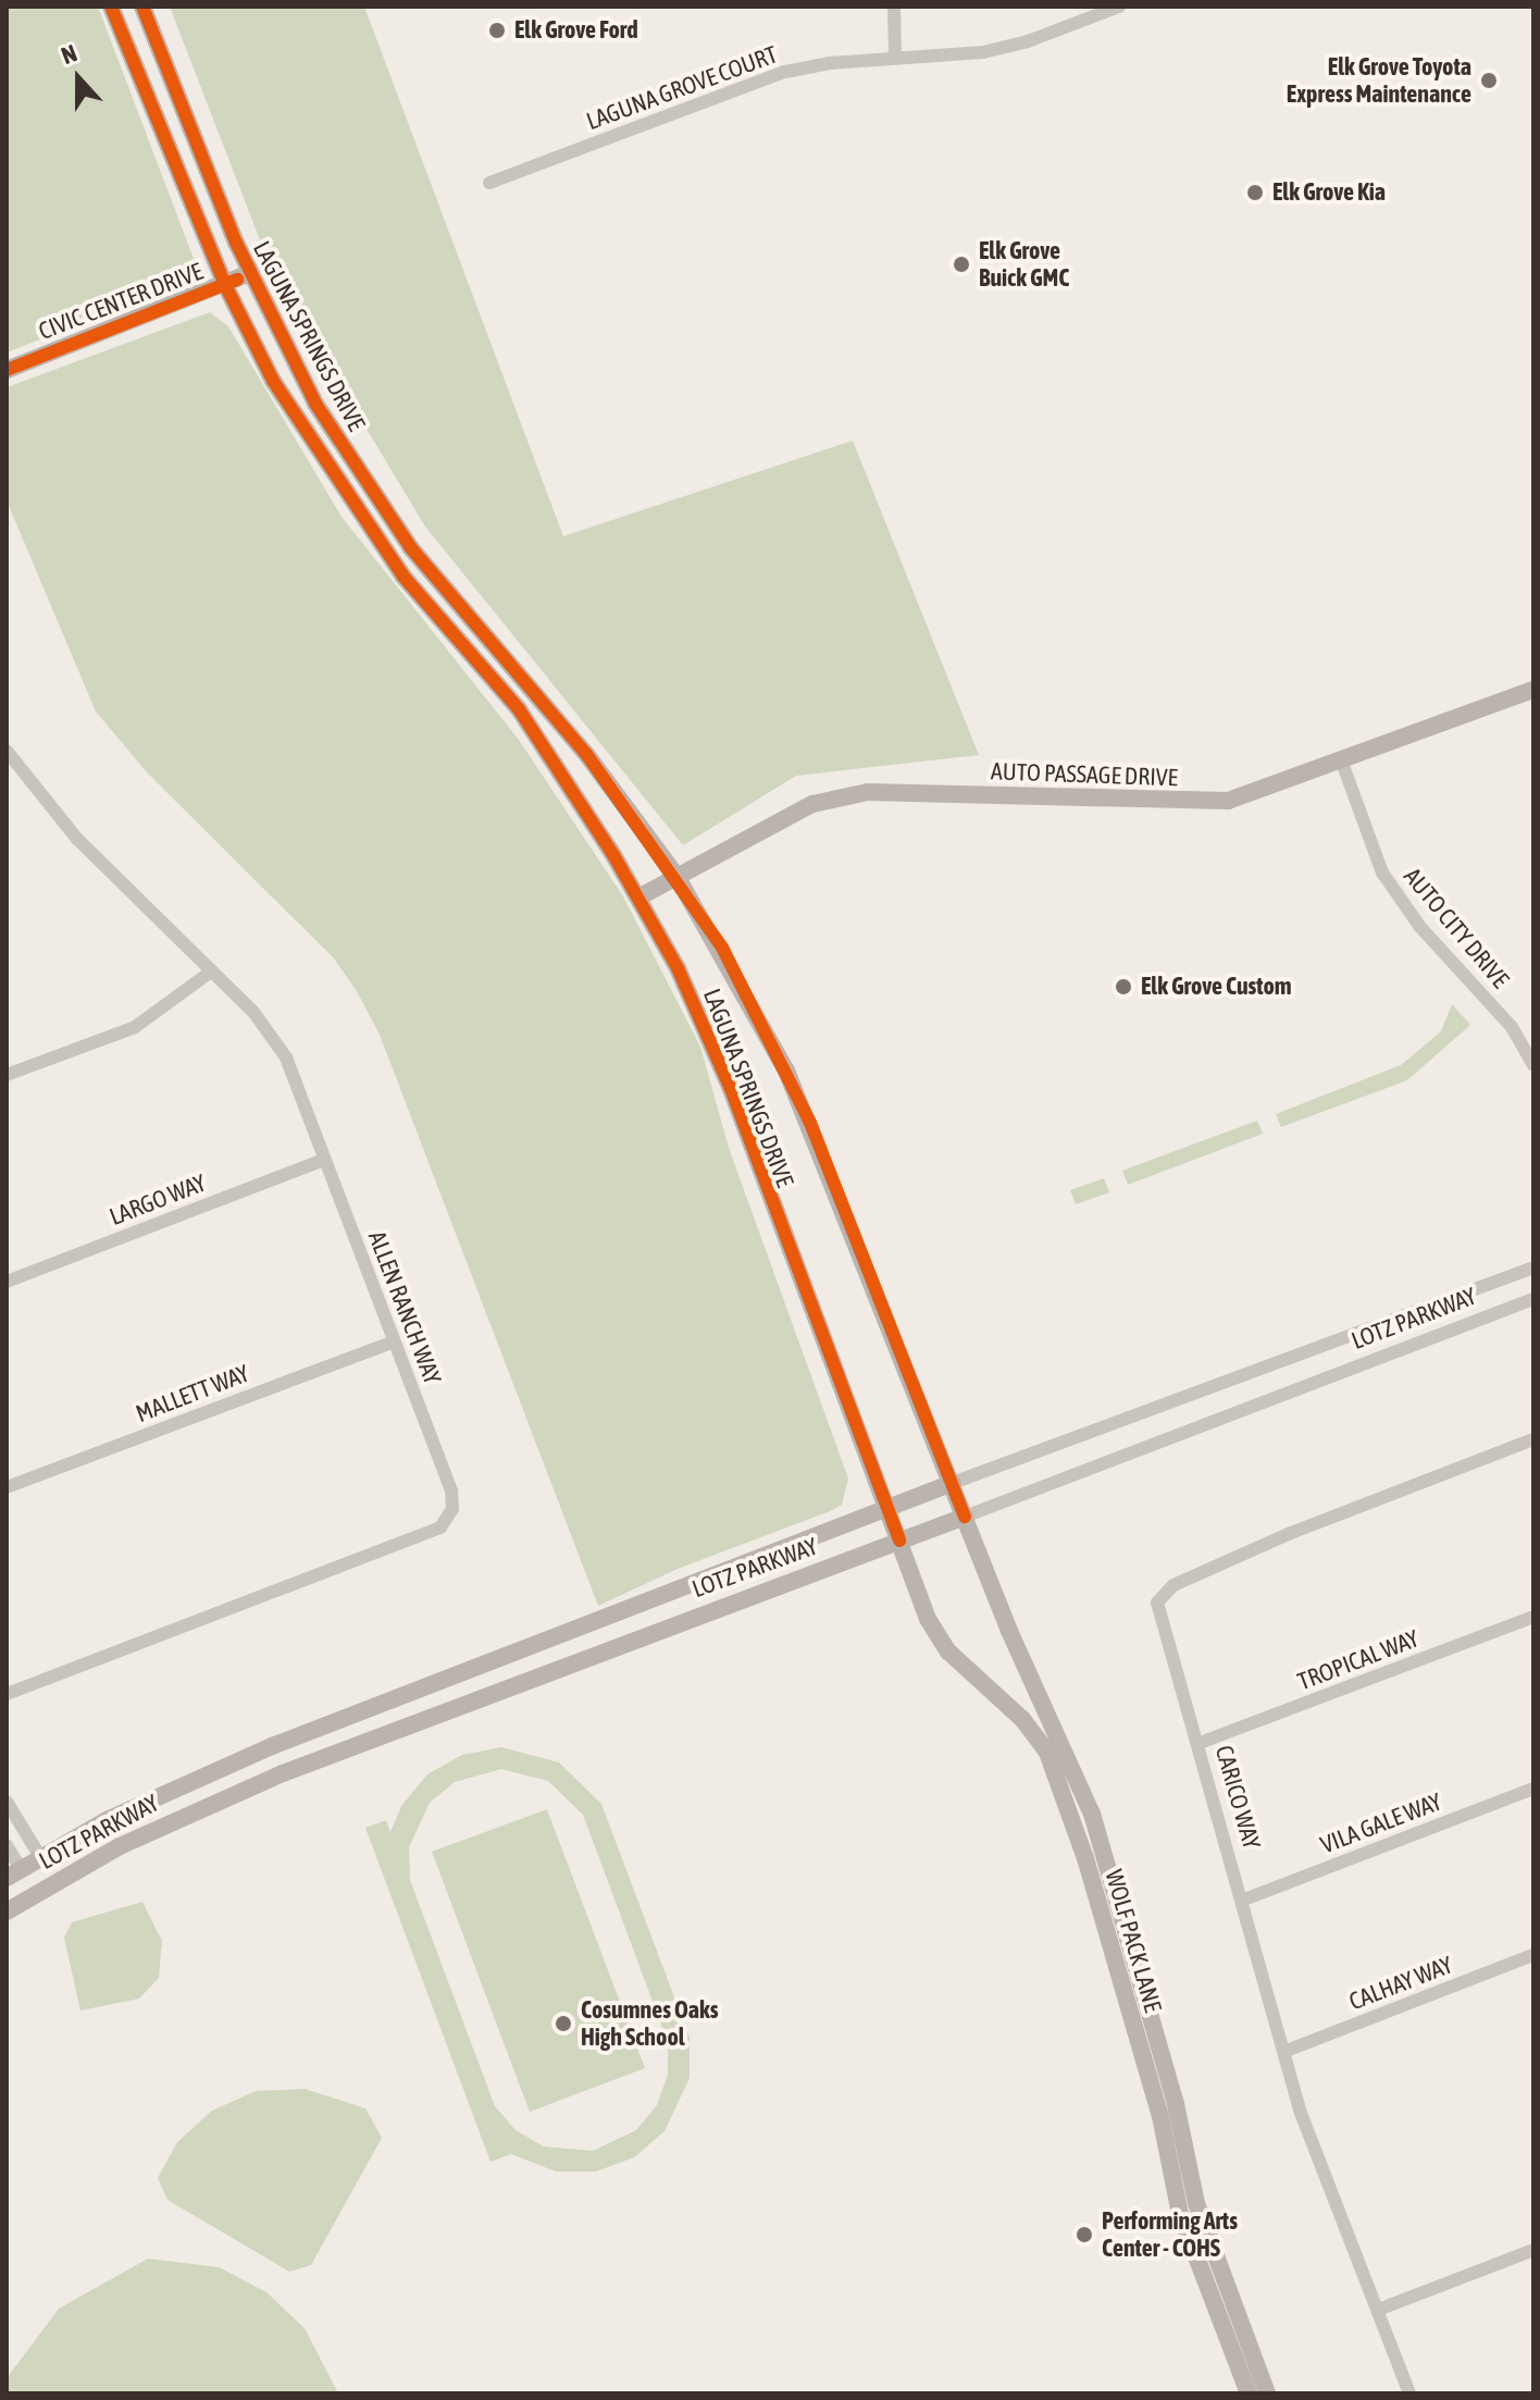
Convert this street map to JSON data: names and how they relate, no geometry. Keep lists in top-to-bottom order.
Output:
{
  "streets": {
    "street": [
      "LAGUNA GROVE COURT",
      "CIVIC CENTER DRIVE",
      "LAGUNA SPRINGS DRIVE",
      "AUTO PASSAGE DRIVE",
      "AUTO CITY DRIVE",
      "LARGO WAY",
      "ALLEN RANCH WAY",
      "LOTZ PARKWAY",
      "MALLETT WAY",
      "TROPICAL WAY",
      "CARICO WAY",
      "VILA GALE WAY",
      "WOLF PACK LANE",
      "CALHAY WAY"
    ]
  },
  "crossings": [
    ["CIVIC CENTER DRIVE", "LAGUNA SPRINGS DRIVE"],
    ["LAGUNA SPRINGS DRIVE", "AUTO PASSAGE DRIVE"],
    ["LAGUNA SPRINGS DRIVE", "LOTZ PARKWAY"],
    ["LAGUNA SPRINGS DRIVE", "WOLF PACK LANE"],
    ["AUTO PASSAGE DRIVE", "AUTO CITY DRIVE"],
    ["LARGO WAY", "ALLEN RANCH WAY"],
    ["ALLEN RANCH WAY", "MALLETT WAY"],
    ["LOTZ PARKWAY", "WOLF PACK LANE"],
    ["TROPICAL WAY", "CARICO WAY"],
    ["CARICO WAY", "VILA GALE WAY"],
    ["CARICO WAY", "CALHAY WAY"]
  ],
  "places": [
    "Elk Grove Ford",
    "Elk Grove Toyota Express Maintenance",
    "Elk Grove Kia",
    "Elk Grove Buick GMC",
    "Elk Grove Custom",
    "Cosumnes Oaks High School",
    "Performing Arts Center - COHS"
  ],
  "north": "top"
}
